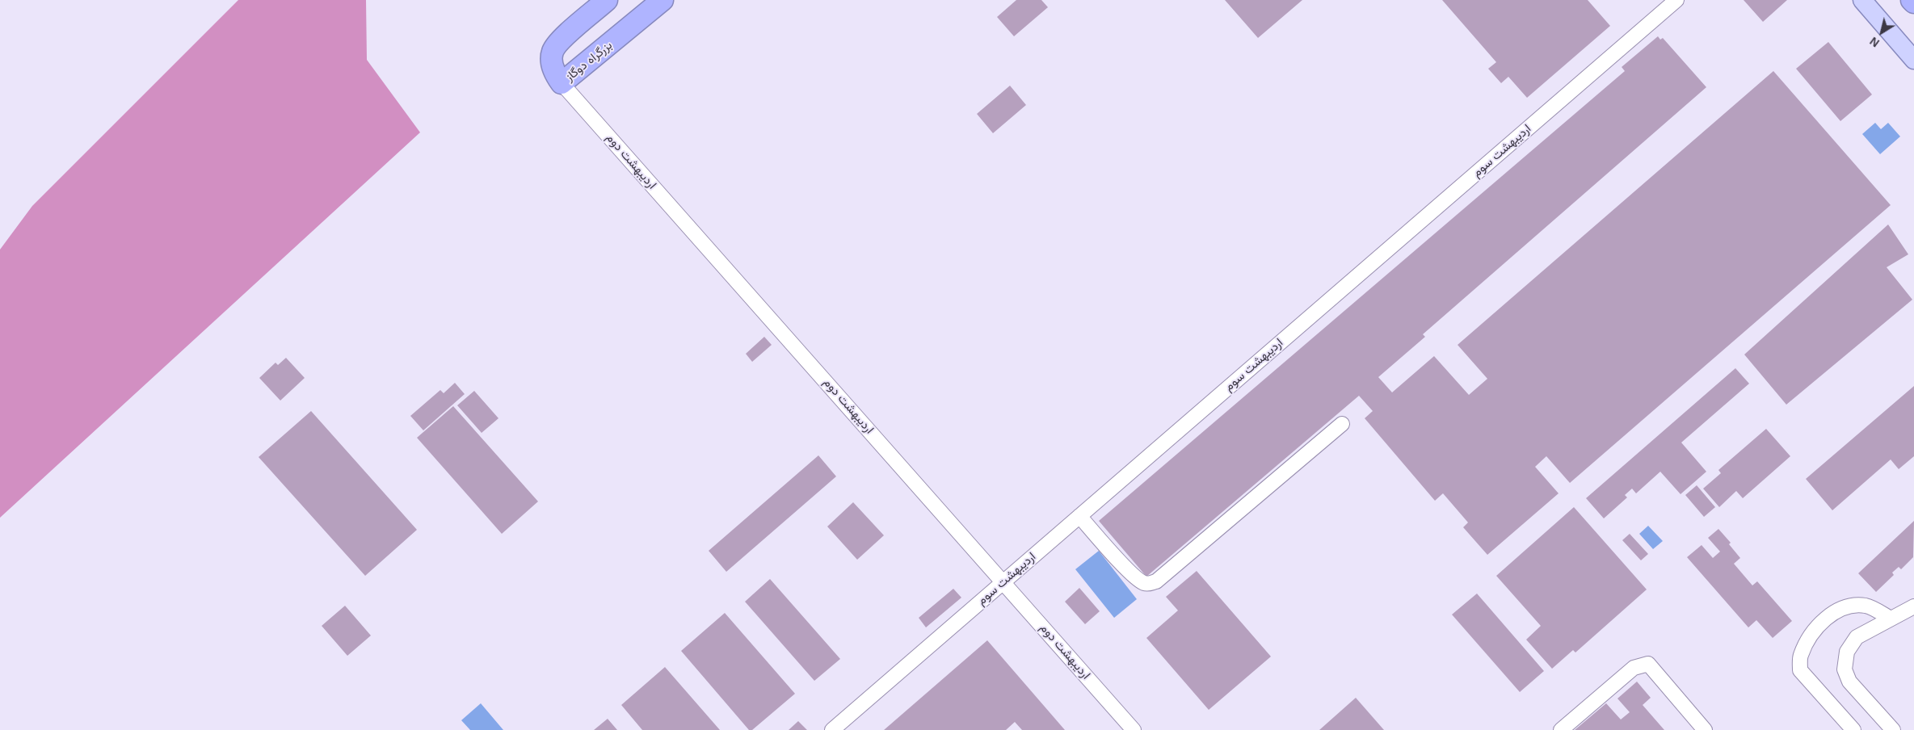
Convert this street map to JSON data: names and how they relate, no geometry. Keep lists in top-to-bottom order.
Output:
{
  "streets": {
    "highway": ["بزرگراه دوگاز"],
    "street": ["اردیبهشت سوم", "اردیبهشت دوم"]
  },
  "crossings": [
    ["بزرگراه دوگاز", "اردیبهشت دوم"],
    ["اردیبهشت سوم", "اردیبهشت دوم"]
  ],
  "north": "bottom left"
}
